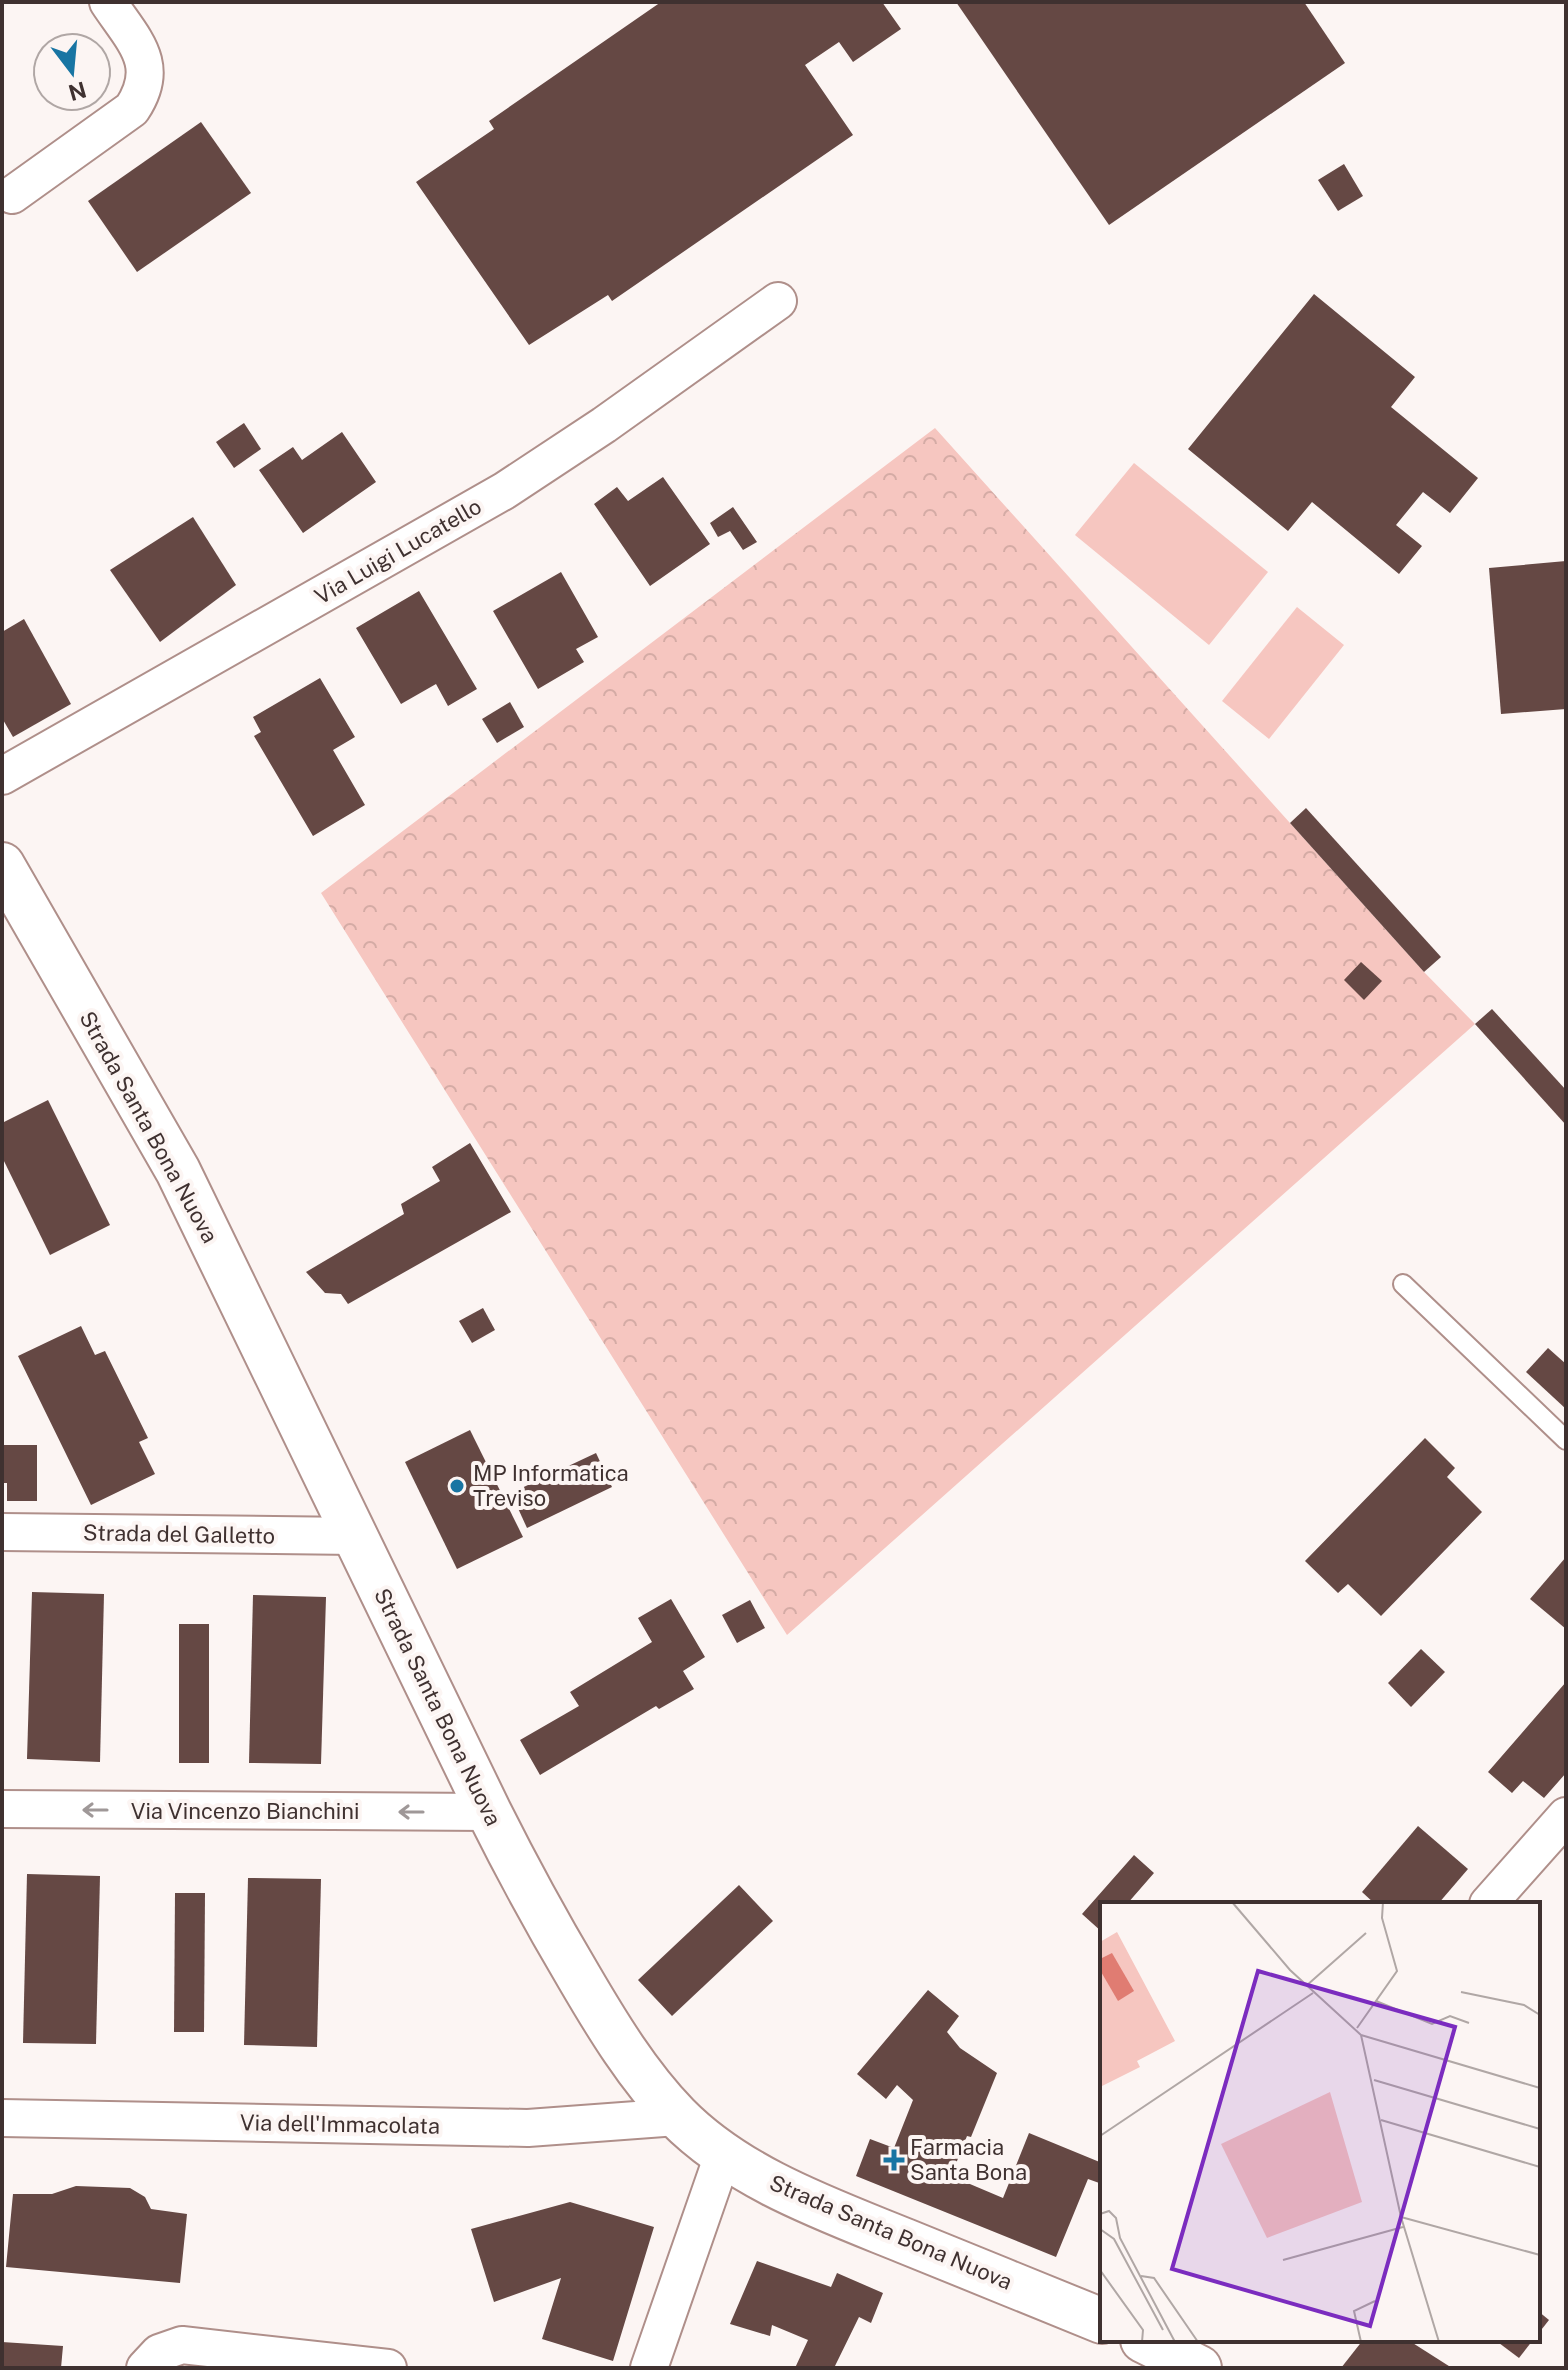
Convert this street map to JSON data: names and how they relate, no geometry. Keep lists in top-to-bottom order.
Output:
{
  "streets": {
    "street": [
      "Via Luigi Lucatello",
      "Strada Santa Bona Nuova",
      "Strada del Galletto",
      "Via Vincenzo Bianchini",
      "Via dell'Immacolata"
    ]
  },
  "crossings": [
    ["Strada Santa Bona Nuova", "Strada del Galletto"],
    ["Strada Santa Bona Nuova", "Via Vincenzo Bianchini"],
    ["Strada Santa Bona Nuova", "Via dell'Immacolata"]
  ],
  "one_way": ["Via Vincenzo Bianchini"],
  "places": {
    "other": ["MP Informatica Treviso"],
    "health": ["Farmacia Santa Bona"]
  },
  "north": "bottom"
}
